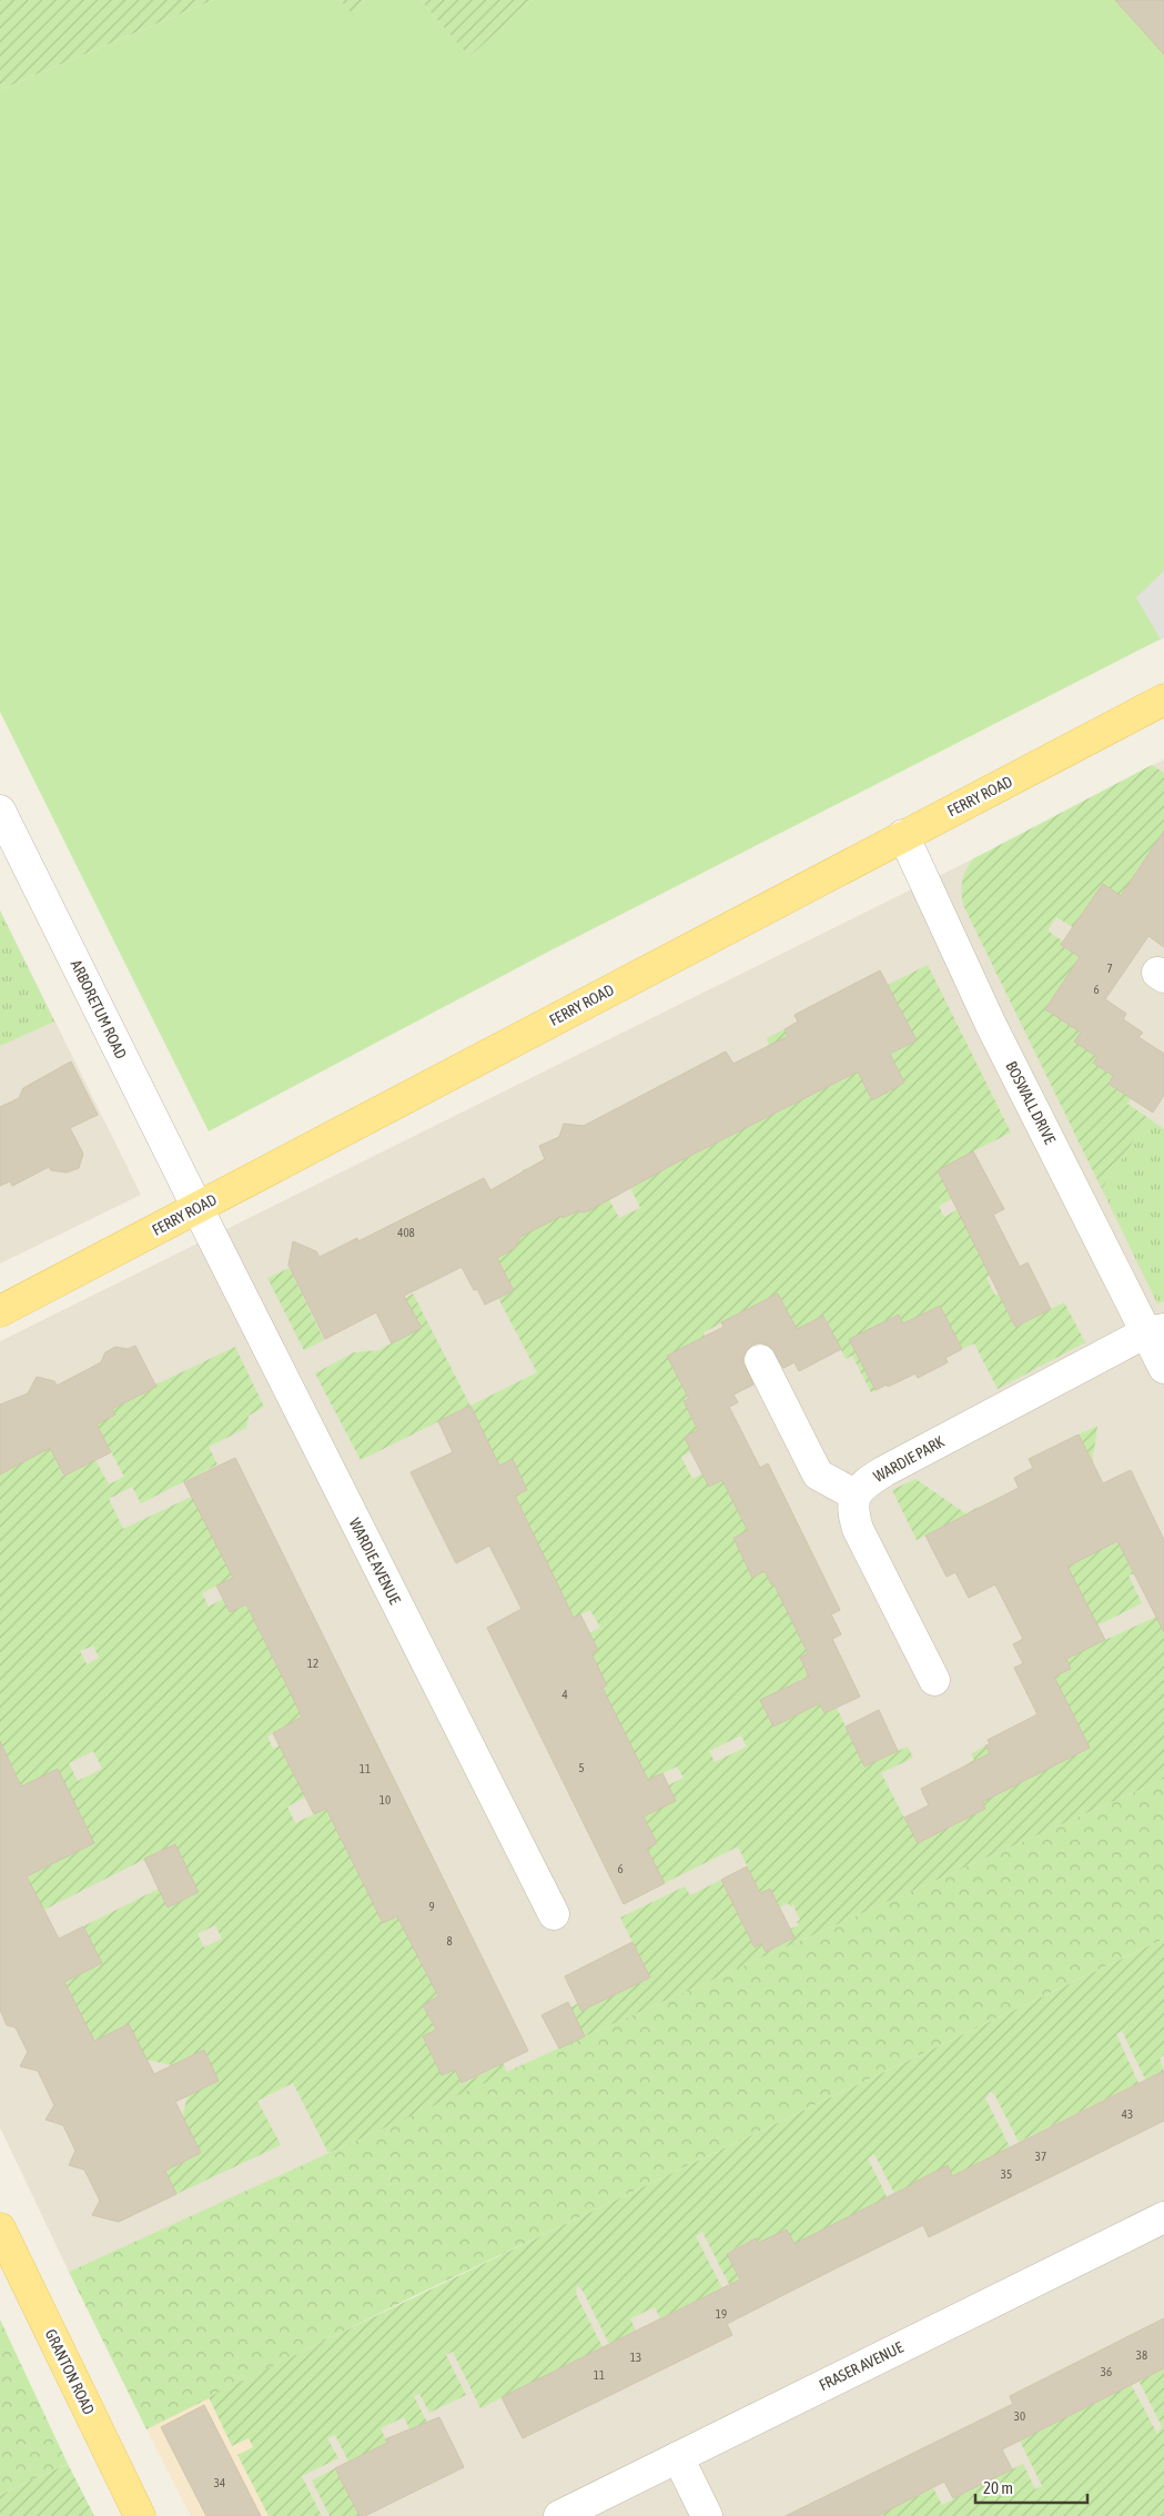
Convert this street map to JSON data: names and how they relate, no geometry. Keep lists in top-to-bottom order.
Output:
{
  "streets": {
    "main road": ["FERRY ROAD", "GRANTON ROAD"],
    "street": [
      "ARBORETUM ROAD",
      "BOSWALL DRIVE",
      "WARDIE PARK",
      "WARDIE AVENUE",
      "FRASER AVENUE"
    ]
  },
  "crossings": [
    ["FERRY ROAD", "ARBORETUM ROAD"],
    ["FERRY ROAD", "BOSWALL DRIVE"],
    ["FERRY ROAD", "WARDIE AVENUE"],
    ["ARBORETUM ROAD", "WARDIE AVENUE"],
    ["BOSWALL DRIVE", "WARDIE PARK"]
  ],
  "house_numbers": [
    "7",
    "6",
    "408",
    "12",
    "4",
    "5",
    "11",
    "10",
    "6",
    "9",
    "8",
    "43",
    "37",
    "35",
    "19",
    "38",
    "13",
    "36",
    "11",
    "30",
    "34"
  ],
  "scale_bar": "20 m"
}
